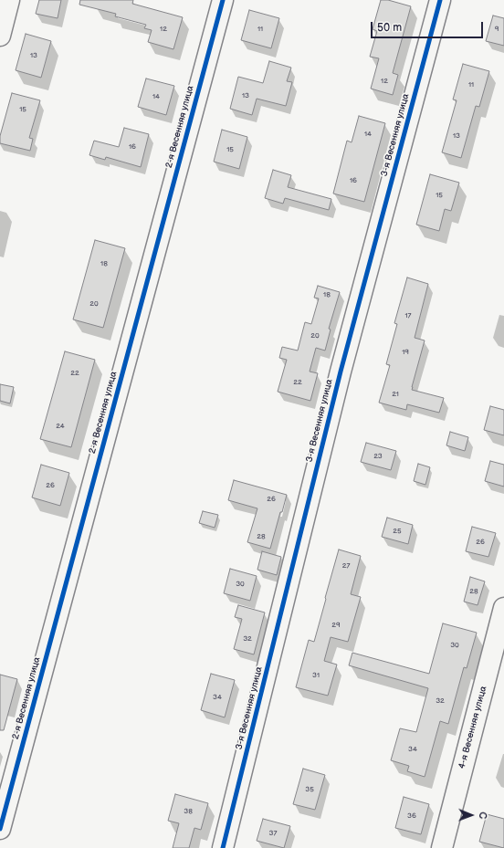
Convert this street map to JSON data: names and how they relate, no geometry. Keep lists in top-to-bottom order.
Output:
{
  "streets": {
    "street": ["2-я Весенняя улица", "3-я Весенняя улица", "4-я Весенняя улица"]
  },
  "house_numbers": [
    "12",
    "11",
    "9",
    "13",
    "12",
    "11",
    "13",
    "14",
    "15",
    "14",
    "13",
    "16",
    "15",
    "16",
    "15",
    "18",
    "18",
    "20",
    "17",
    "20",
    "19",
    "22",
    "22",
    "21",
    "24",
    "23",
    "26",
    "26",
    "25",
    "28",
    "26",
    "27",
    "30",
    "28",
    "29",
    "32",
    "30",
    "31",
    "34",
    "32",
    "34",
    "35",
    "38",
    "36",
    "37"
  ],
  "scale_bar": "50 m",
  "north": "right"
}
